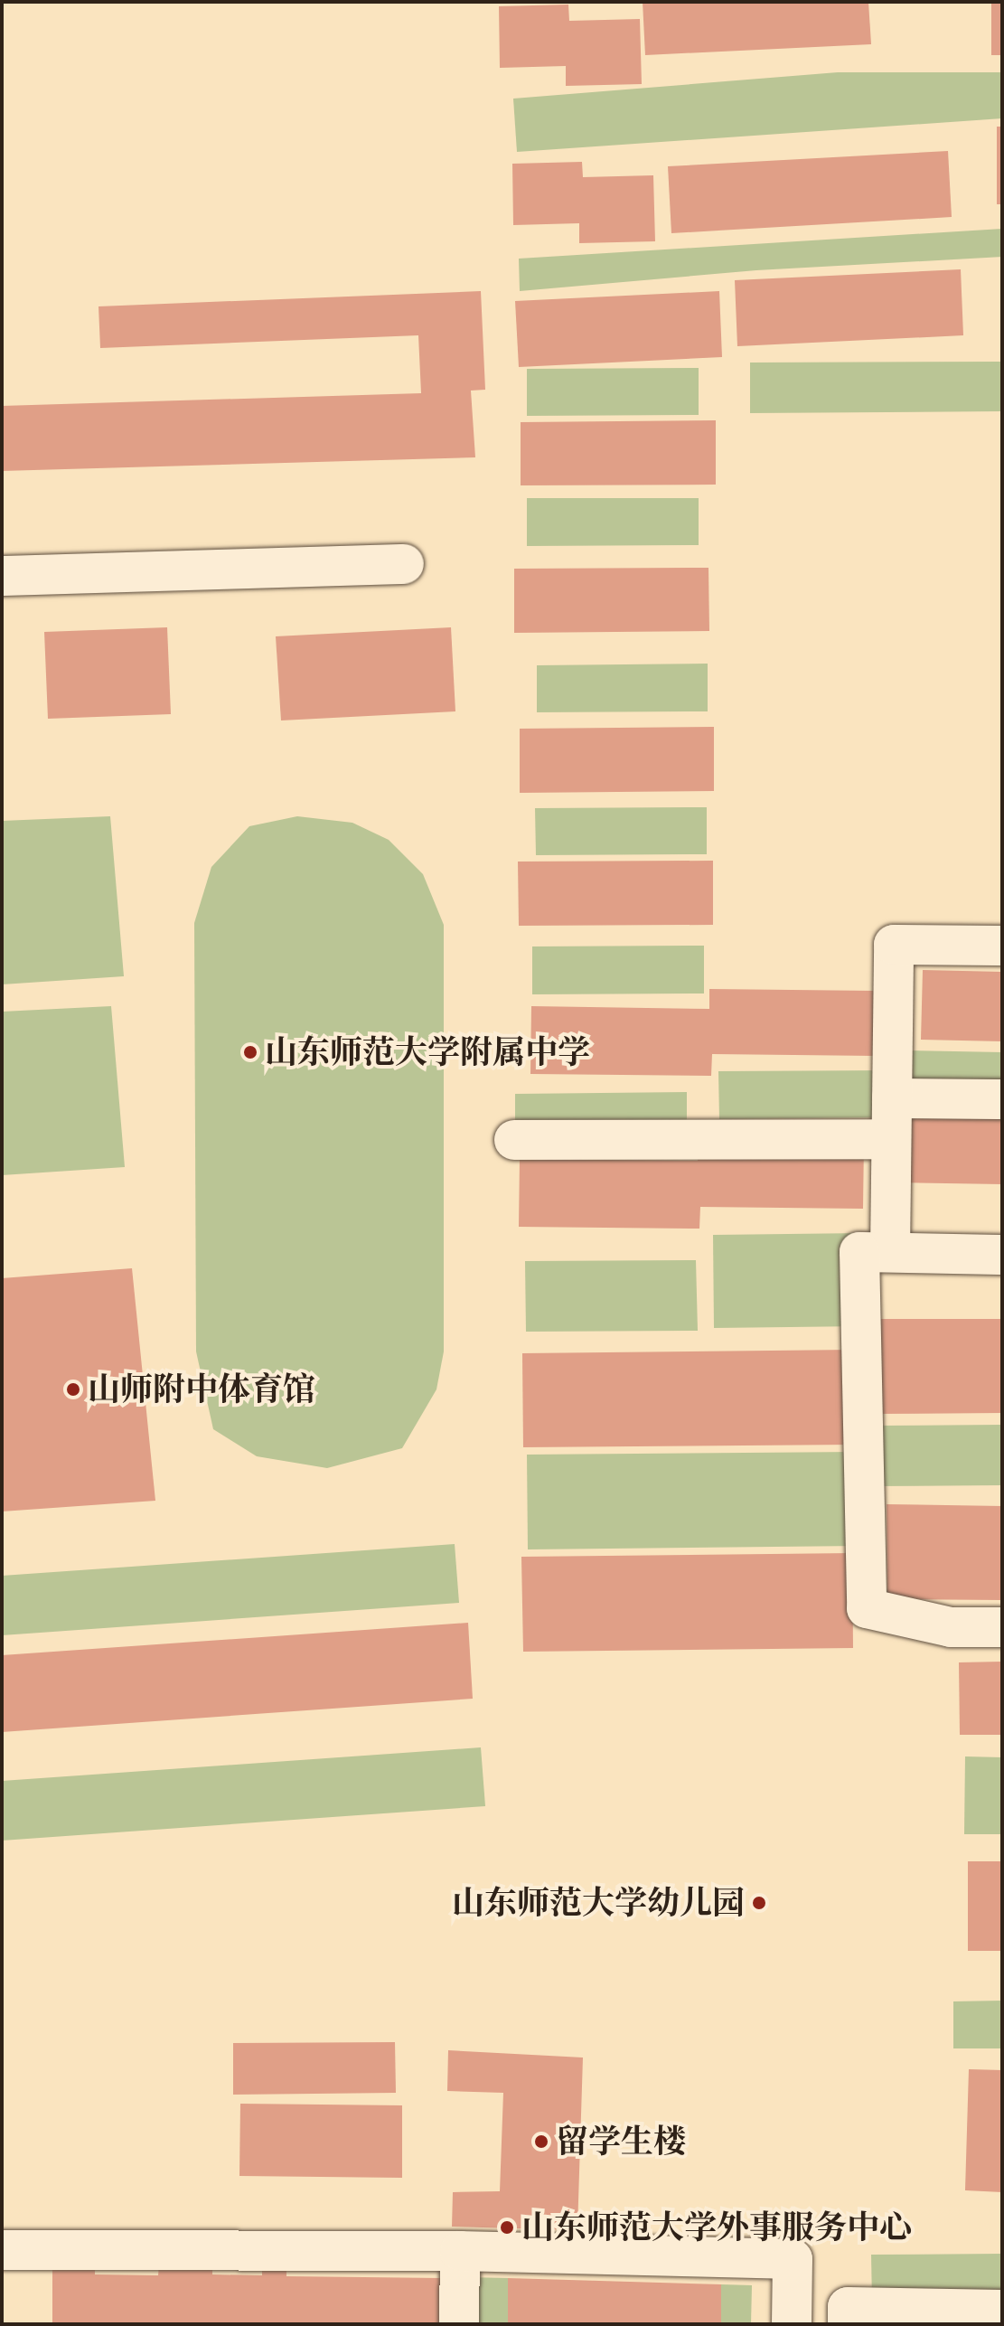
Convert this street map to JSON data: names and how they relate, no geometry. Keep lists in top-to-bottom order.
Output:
{
  "places": [
    "山东师范大学附属中学",
    "山师附中体育馆",
    "山东师范大学幼儿园",
    "留学生楼",
    "山东师范大学外事服务中心"
  ]
}
